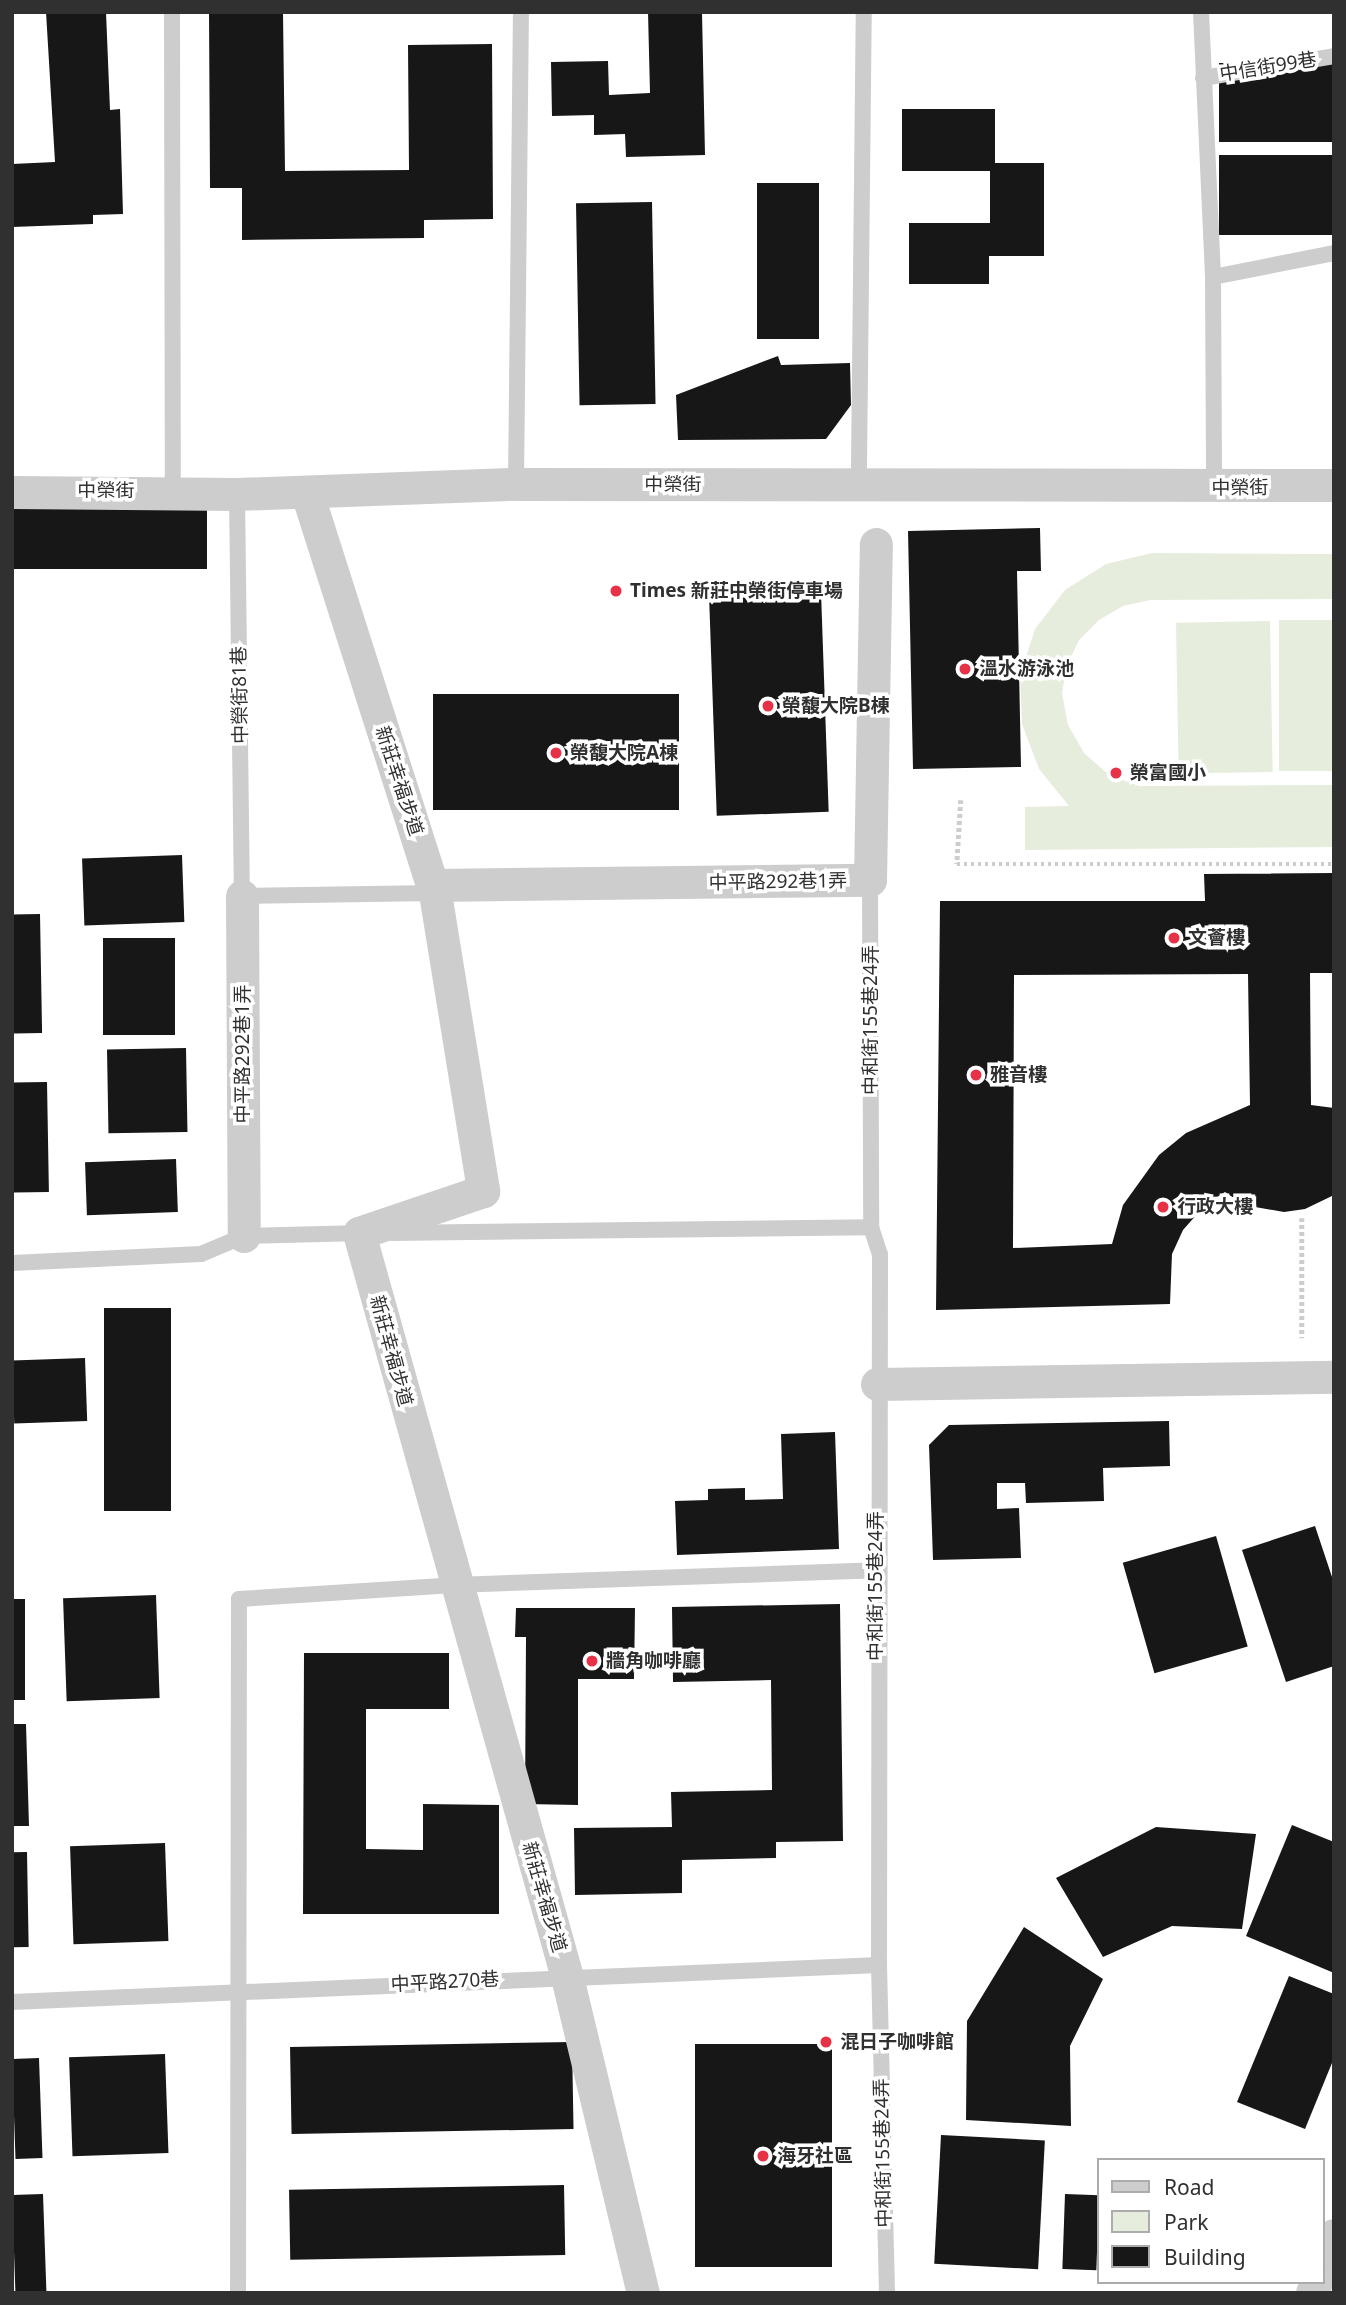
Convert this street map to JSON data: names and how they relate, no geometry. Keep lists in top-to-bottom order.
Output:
{
  "streets": {
    "street": ["中榮街", "新莊幸福步道", "中平路292巷1弄"],
    "lane": [
      "中信街99巷",
      "中榮街81巷",
      "中和街155巷24弄",
      "中平路270巷"
    ]
  },
  "crossings": [
    ["中榮街", "中榮街81巷"],
    ["中榮街", "新莊幸福步道"],
    ["中榮街81巷", "中平路292巷1弄"],
    ["新莊幸福步道", "中平路292巷1弄"],
    ["新莊幸福步道", "中平路270巷"],
    ["中平路292巷1弄", "中和街155巷24弄"],
    ["中和街155巷24弄", "中平路270巷"]
  ],
  "places": [
    "Times 新莊中榮街停車場",
    "溫水游泳池",
    "榮馥大院B棟",
    "榮馥大院A棟",
    "榮富國小",
    "文薈樓",
    "雅音樓",
    "行政大樓",
    "牆角咖啡廳",
    "混日子咖啡館",
    "海牙社區"
  ],
  "legend": ["Road", "Park", "Building"]
}
